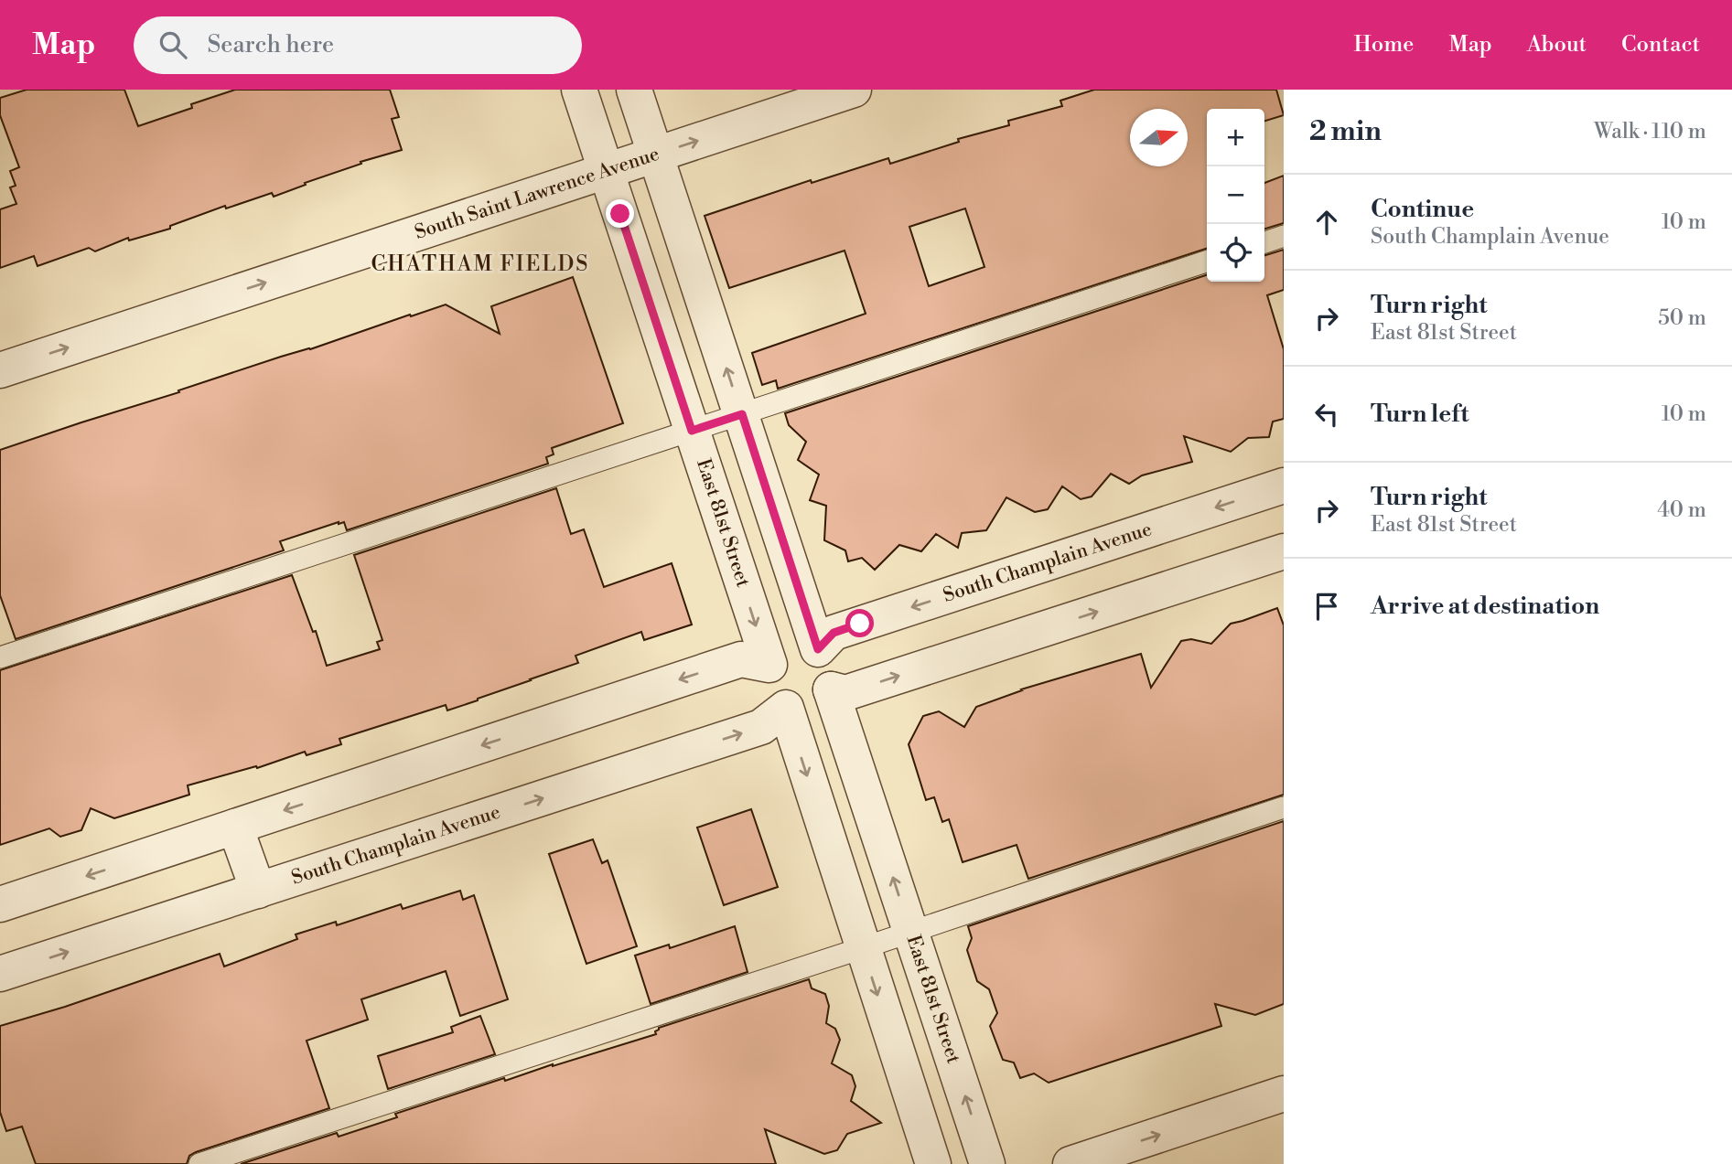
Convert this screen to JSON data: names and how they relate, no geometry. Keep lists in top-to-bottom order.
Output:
{
  "streets": {
    "street": ["South Saint Lawrence Avenue", "East 81st Street", "South Champlain Avenue"]
  },
  "crossings": [
    ["South Saint Lawrence Avenue", "East 81st Street"],
    ["East 81st Street", "South Champlain Avenue"]
  ],
  "one_way": ["South Saint Lawrence Avenue"],
  "districts": ["CHATHAM FIELDS"],
  "north": "right",
  "page": {
    "header": "Map",
    "search": "Search here",
    "nav": [
      "Home",
      "Map",
      "About",
      "Contact"
    ],
    "heading": ["2 min", "Walk · 110 m"],
    "map_buttons": ["+", "−"],
    "list": [
      ["Continue", "South Champlain Avenue", "10 m"],
      ["Turn right", "East 81st Street", "50 m"],
      ["Turn left", "10 m"],
      ["Turn right", "East 81st Street", "40 m"],
      "Arrive at destination"
    ]
  }
}
